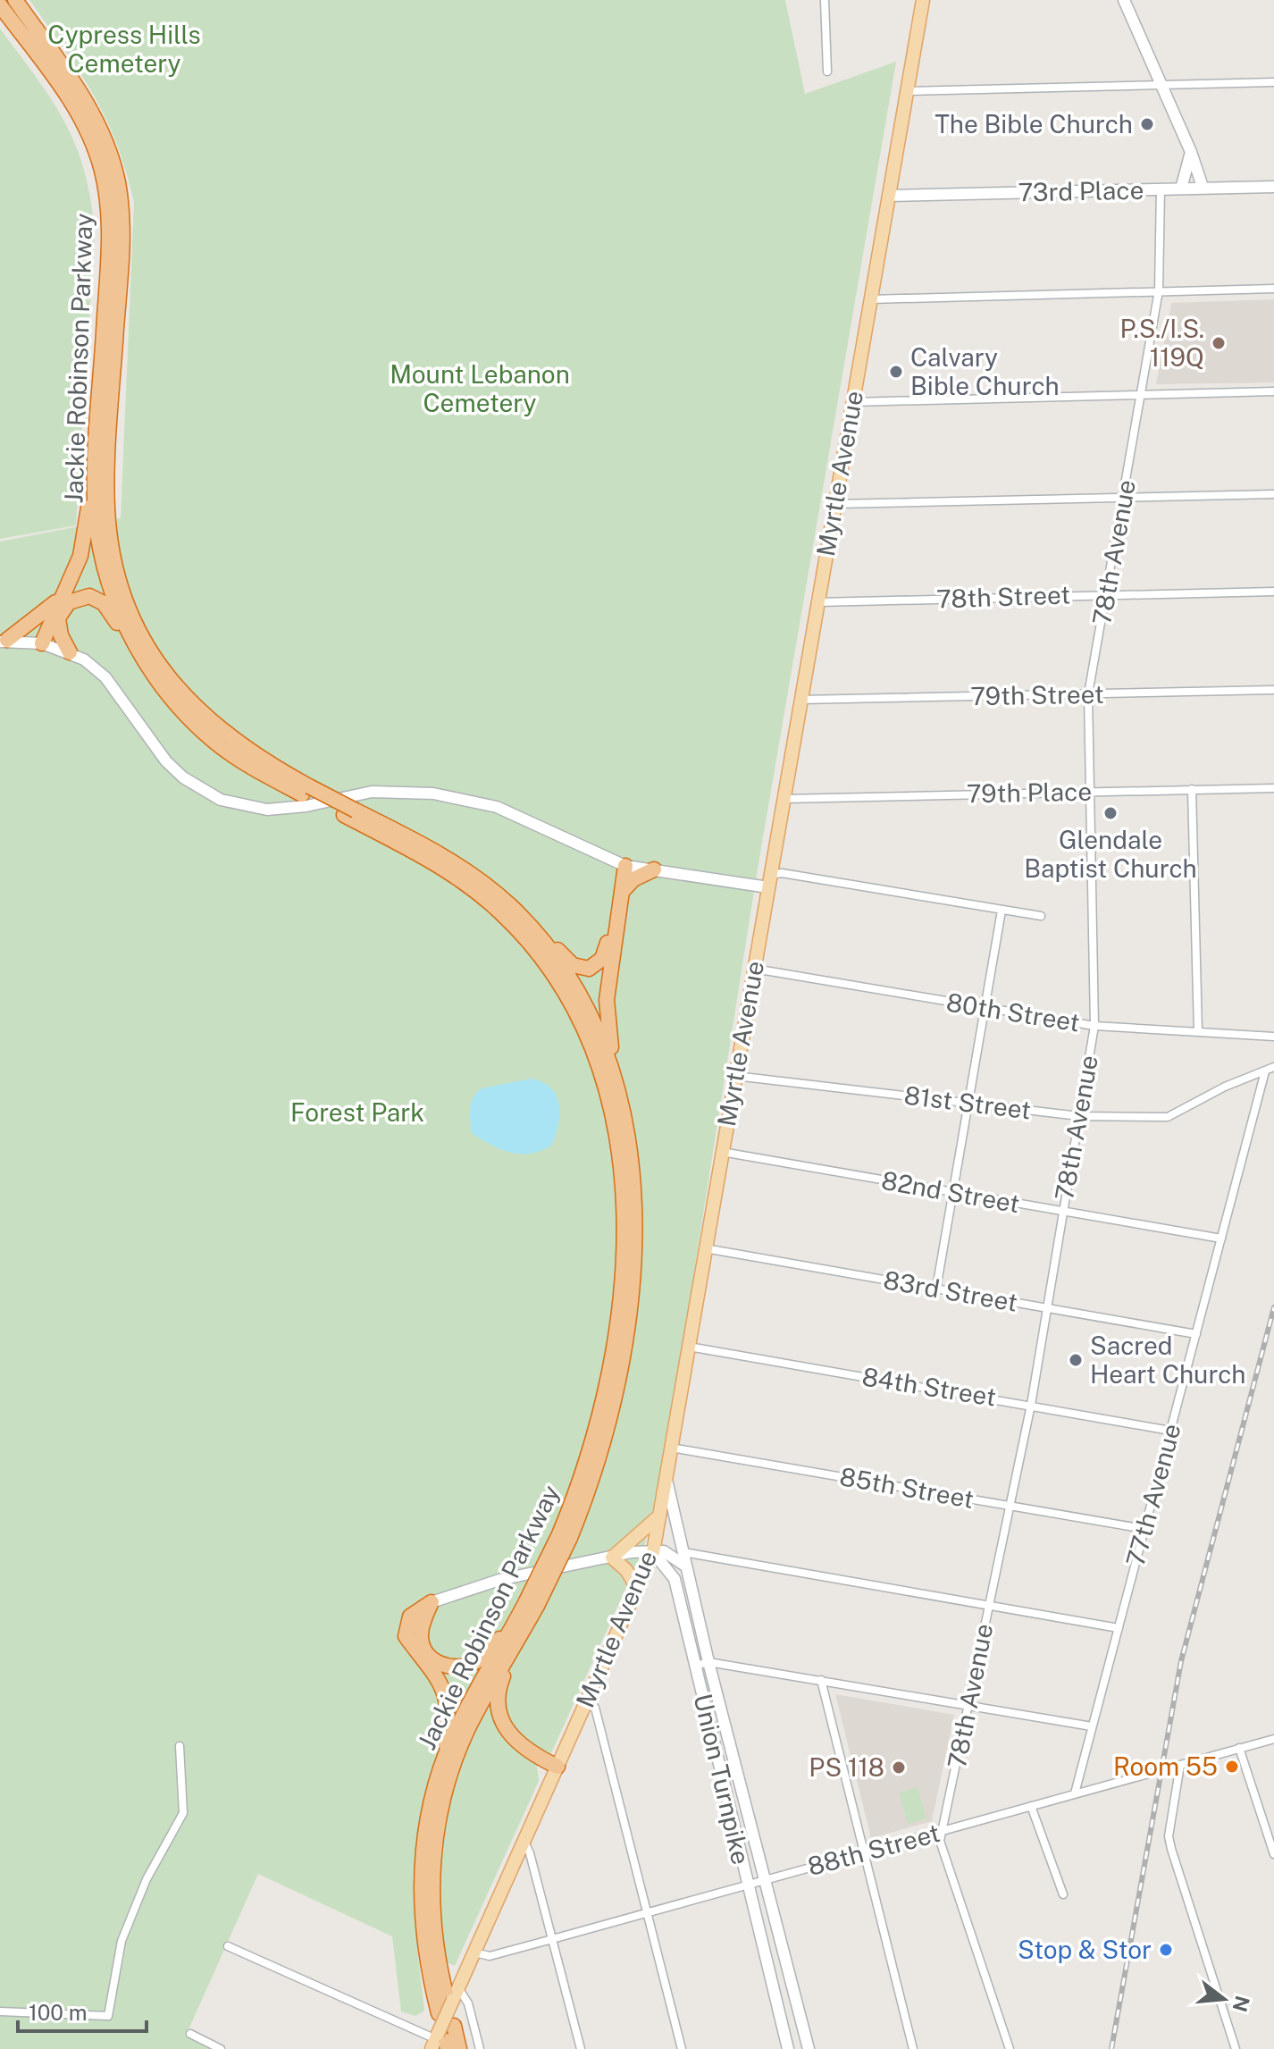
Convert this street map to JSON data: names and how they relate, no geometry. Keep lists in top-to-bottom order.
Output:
{
  "streets": {
    "highway": ["Jackie Robinson Parkway"],
    "main road": ["73rd Place", "Myrtle Avenue", "Union Turnpike"],
    "street": [
      "78th Avenue",
      "78th Street",
      "79th Street",
      "79th Place",
      "80th Street",
      "81st Street",
      "82nd Street",
      "83rd Street",
      "84th Street",
      "85th Street",
      "77th Avenue",
      "88th Street"
    ]
  },
  "crossings": [
    ["73rd Place", "Myrtle Avenue"],
    ["73rd Place", "78th Avenue"],
    ["Jackie Robinson Parkway", "Myrtle Avenue"],
    ["Myrtle Avenue", "78th Street"],
    ["Myrtle Avenue", "79th Street"],
    ["Myrtle Avenue", "79th Place"],
    ["Myrtle Avenue", "80th Street"],
    ["Myrtle Avenue", "81st Street"],
    ["Myrtle Avenue", "82nd Street"],
    ["Myrtle Avenue", "83rd Street"],
    ["Myrtle Avenue", "84th Street"],
    ["Myrtle Avenue", "85th Street"],
    ["Myrtle Avenue", "Union Turnpike"],
    ["Myrtle Avenue", "88th Street"],
    ["78th Avenue", "78th Street"],
    ["78th Avenue", "79th Street"],
    ["78th Avenue", "79th Place"],
    ["78th Avenue", "80th Street"],
    ["78th Avenue", "81st Street"],
    ["78th Avenue", "82nd Street"],
    ["78th Avenue", "83rd Street"],
    ["78th Avenue", "84th Street"],
    ["78th Avenue", "85th Street"],
    ["78th Avenue", "88th Street"],
    ["81st Street", "77th Avenue"],
    ["82nd Street", "77th Avenue"],
    ["83rd Street", "77th Avenue"],
    ["84th Street", "77th Avenue"],
    ["85th Street", "77th Avenue"],
    ["77th Avenue", "88th Street"],
    ["Union Turnpike", "88th Street"]
  ],
  "parks": ["Cypress Hills Cemetery", "Mount Lebanon Cemetery", "Forest Park"],
  "places": [
    "The Bible Church",
    "P.S./I.S. 119Q",
    "Calvary Bible Church",
    "Glendale Baptist Church",
    "Sacred Heart Church",
    "Room 55",
    "PS 118",
    "Stop & Stor"
  ],
  "scale_bar": "100 m",
  "north": "right"
}
